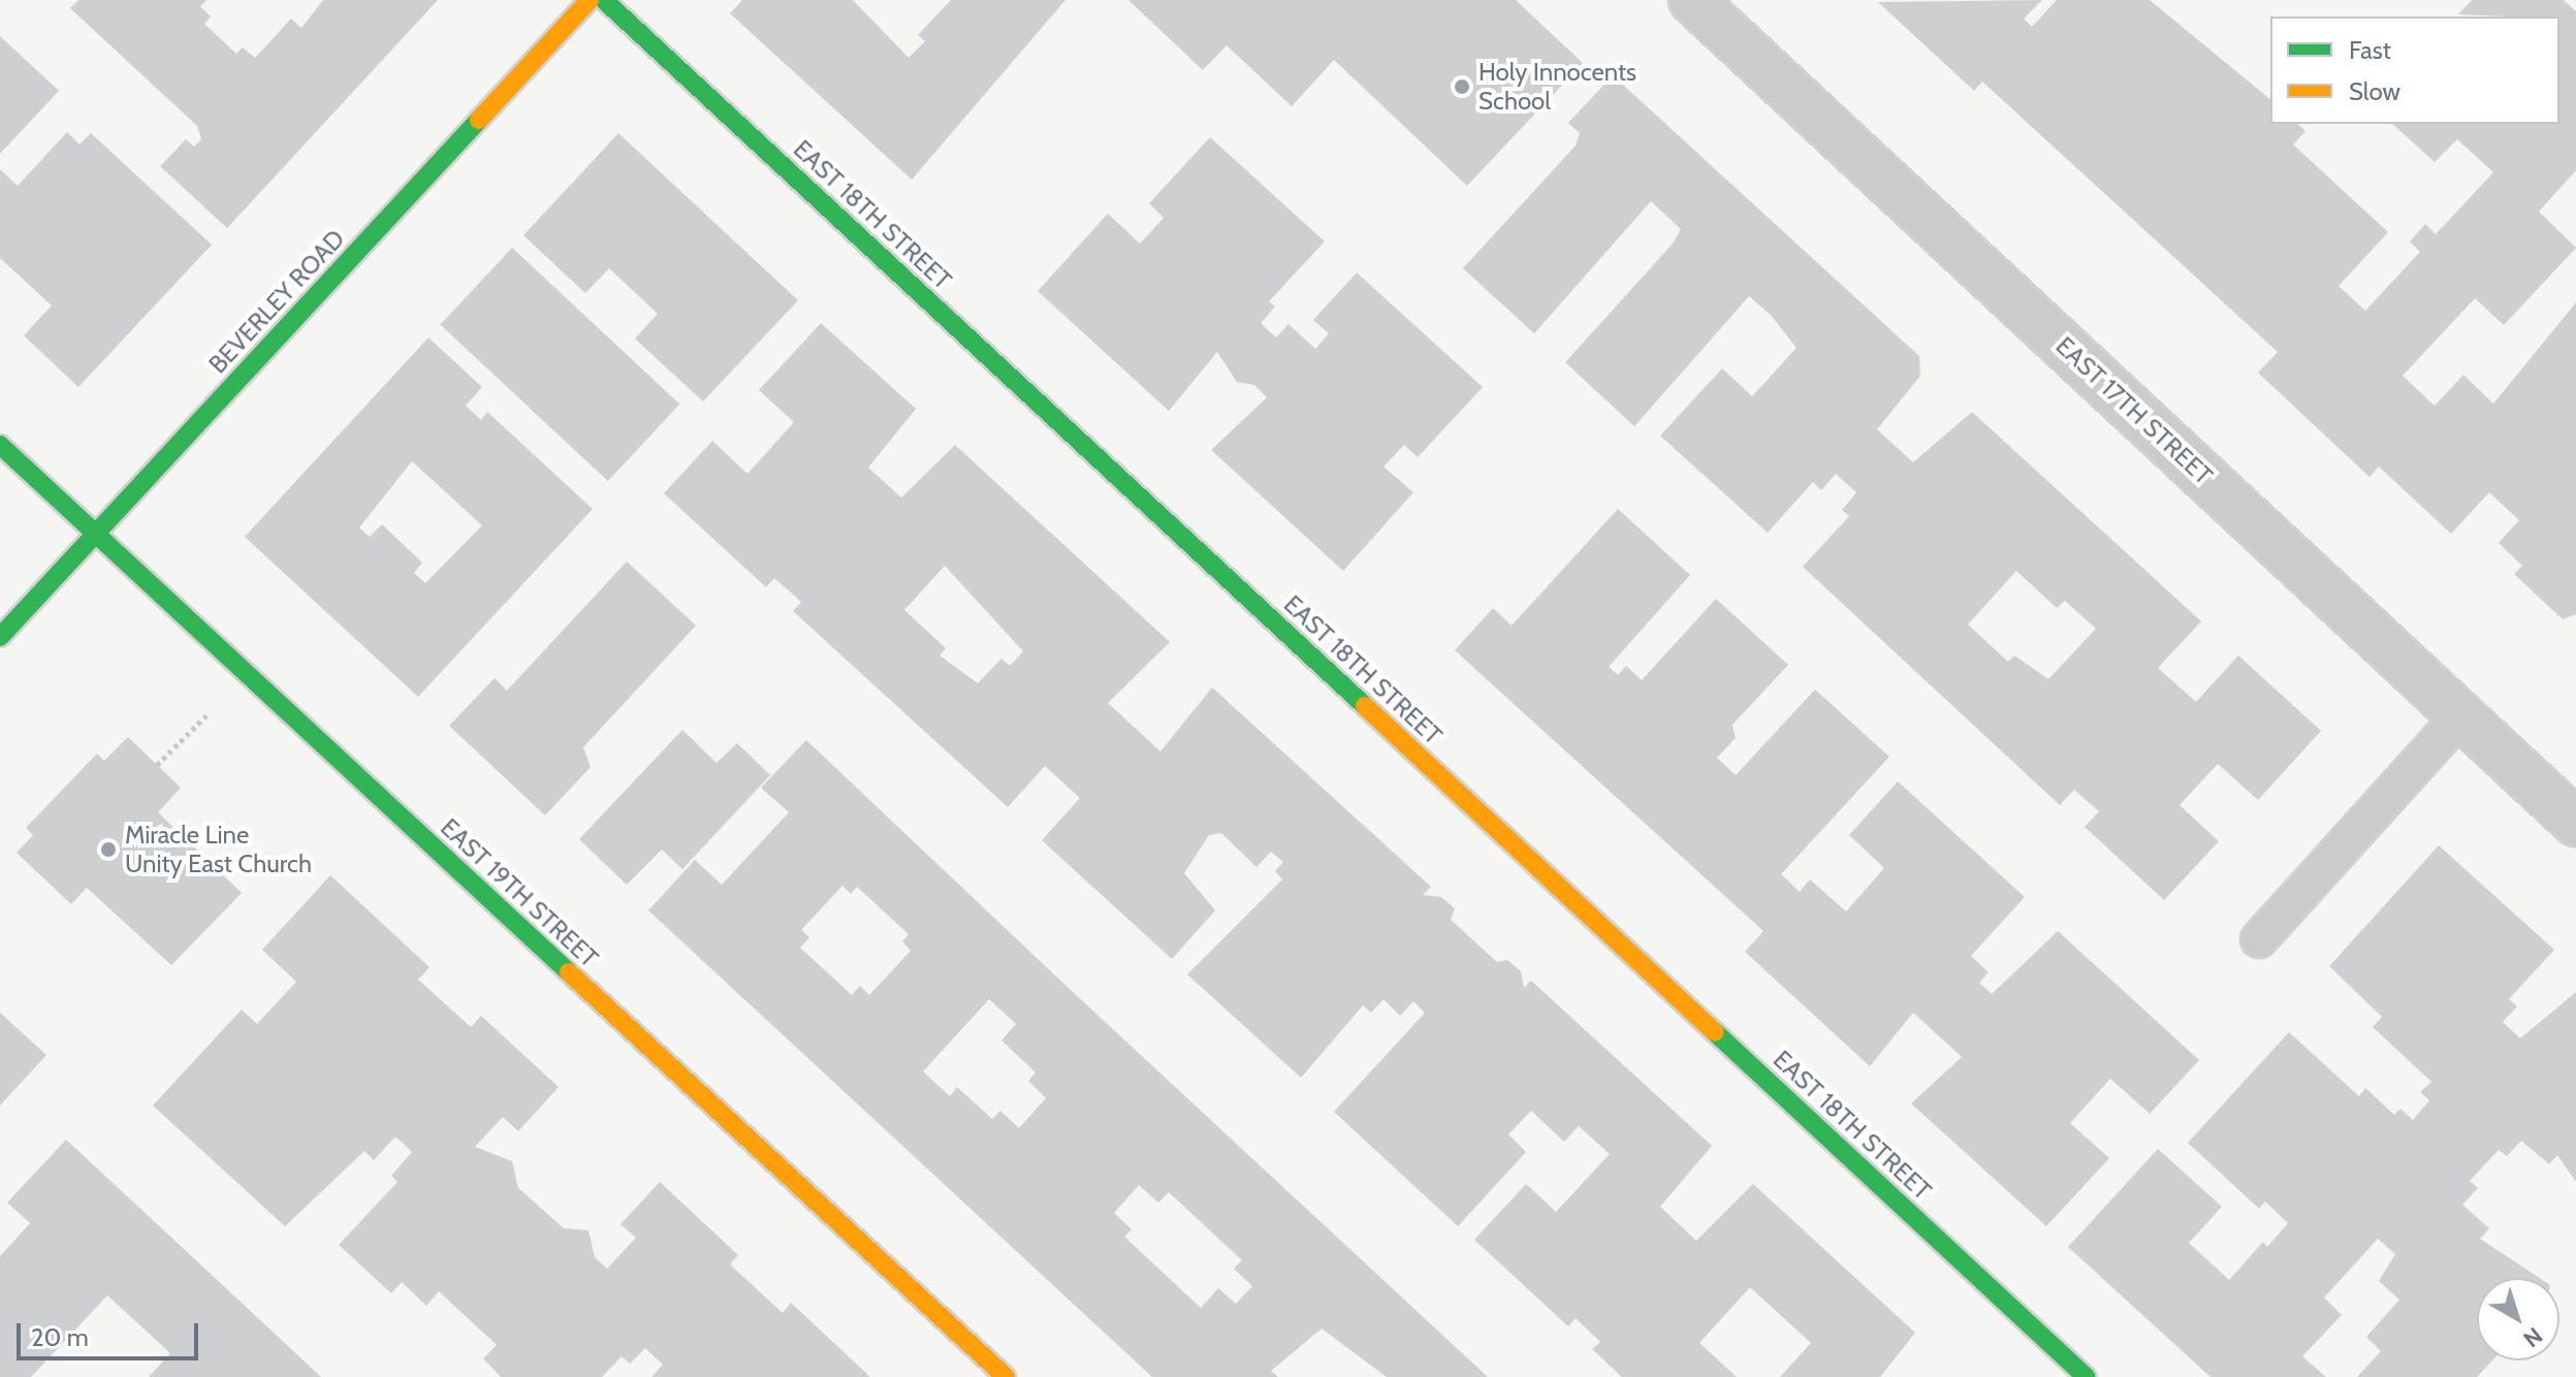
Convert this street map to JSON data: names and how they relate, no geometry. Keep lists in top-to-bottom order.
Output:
{
  "streets": {
    "street": [
      "EAST 18TH STREET",
      "BEVERLEY ROAD",
      "EAST 17TH STREET",
      "EAST 19TH STREET"
    ]
  },
  "crossings": [
    ["BEVERLEY ROAD", "EAST 19TH STREET"]
  ],
  "places": ["Holy Innocents School", "Miracle Line Unity East Church"],
  "legend": ["Fast", "Slow"],
  "scale_bar": "20 m",
  "north": "bottom right"
}
